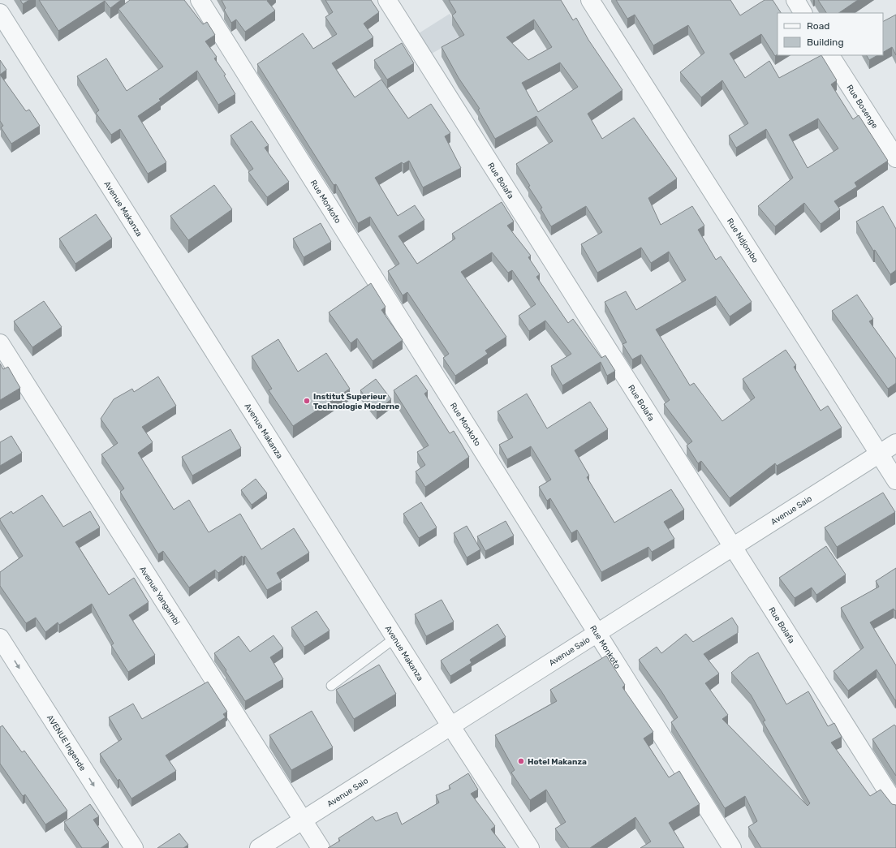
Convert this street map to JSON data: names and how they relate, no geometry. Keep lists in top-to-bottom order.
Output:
{
  "streets": {
    "street": [
      "Rue Bosenge",
      "Rue Bolafa",
      "Rue Monkoto",
      "Avenue Makanza",
      "Rue Ndjombo",
      "Avenue Saio",
      "Avenue Yangambi",
      "AVENUE Ingende"
    ]
  },
  "crossings": [
    ["Rue Bolafa", "Avenue Saio"],
    ["Rue Monkoto", "Avenue Saio"],
    ["Avenue Makanza", "Avenue Saio"],
    ["Rue Ndjombo", "Avenue Saio"],
    ["Avenue Saio", "Avenue Yangambi"]
  ],
  "one_way": ["AVENUE Ingende"],
  "places": ["Institut Superieur Technologie Moderne", "Hotel Makanza"],
  "legend": ["Road", "Building"]
}
